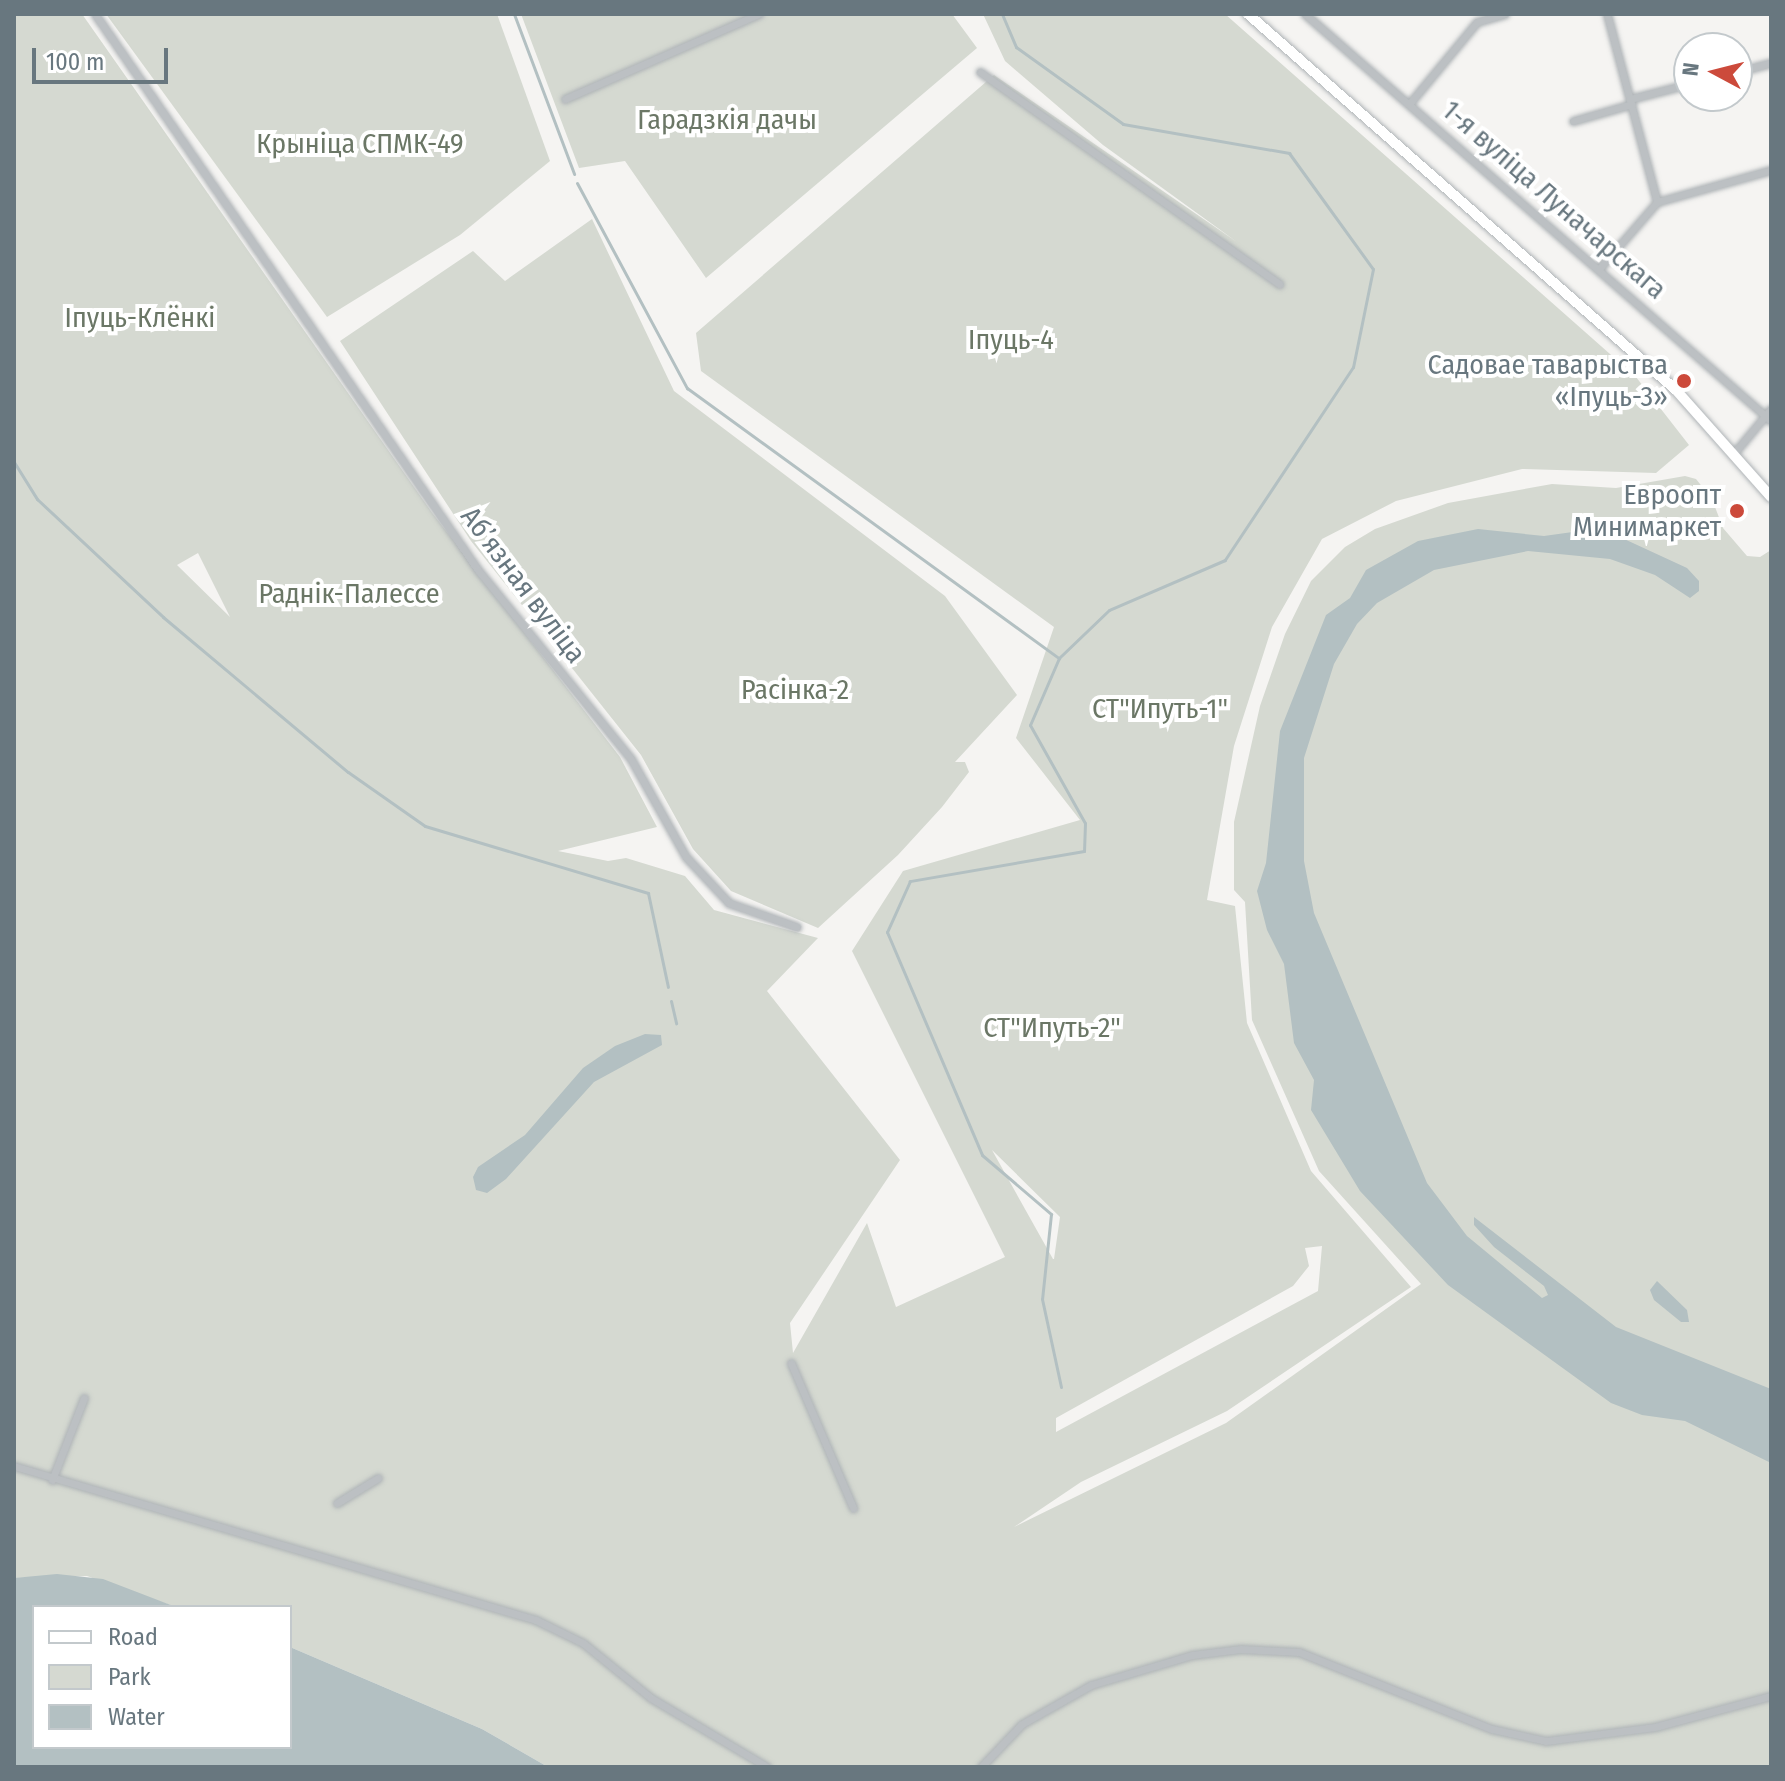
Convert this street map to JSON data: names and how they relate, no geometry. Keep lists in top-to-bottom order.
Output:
{
  "streets": {
    "street": ["1-я вуліца Луначарскага", "Абʼязная вуліца"]
  },
  "parks": [
    "Гарадзкія дачы",
    "Крыніца СПМК-49",
    "Іпуць-Клёнкі",
    "Іпуць-4",
    "Раднік-Палессе",
    "Расінка-2",
    "СТ\"Ипуть-1\"",
    "СТ\"Ипуть-2\""
  ],
  "places": ["Садовае таварыства «Іпуць-3»", "Евроопт Минимаркет"],
  "legend": ["Road", "Park", "Water"],
  "scale_bar": "100 m",
  "north": "left"
}
